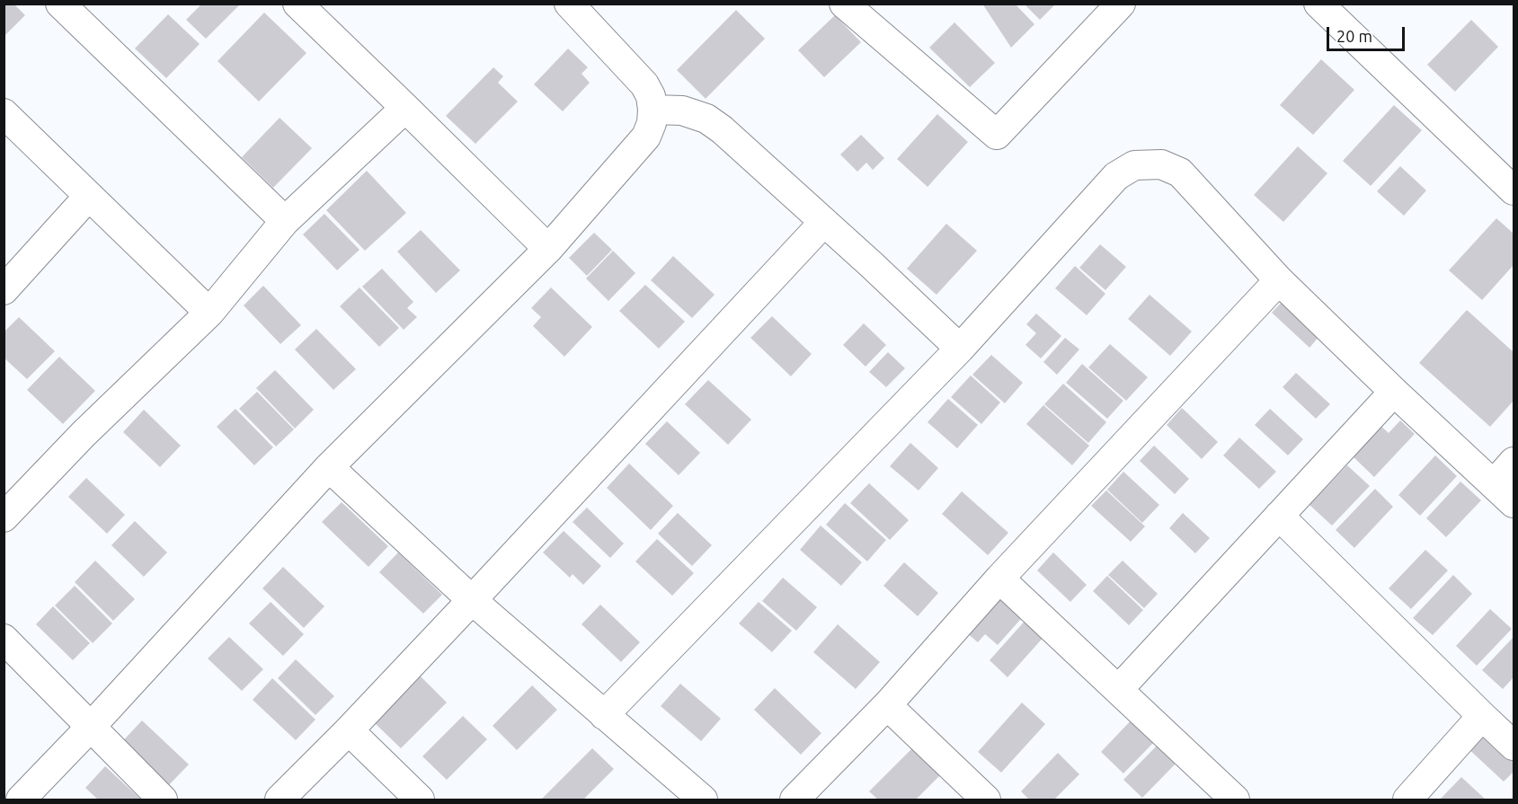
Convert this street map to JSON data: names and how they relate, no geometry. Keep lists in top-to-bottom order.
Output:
{
  "scale_bar": "20 m"
}
